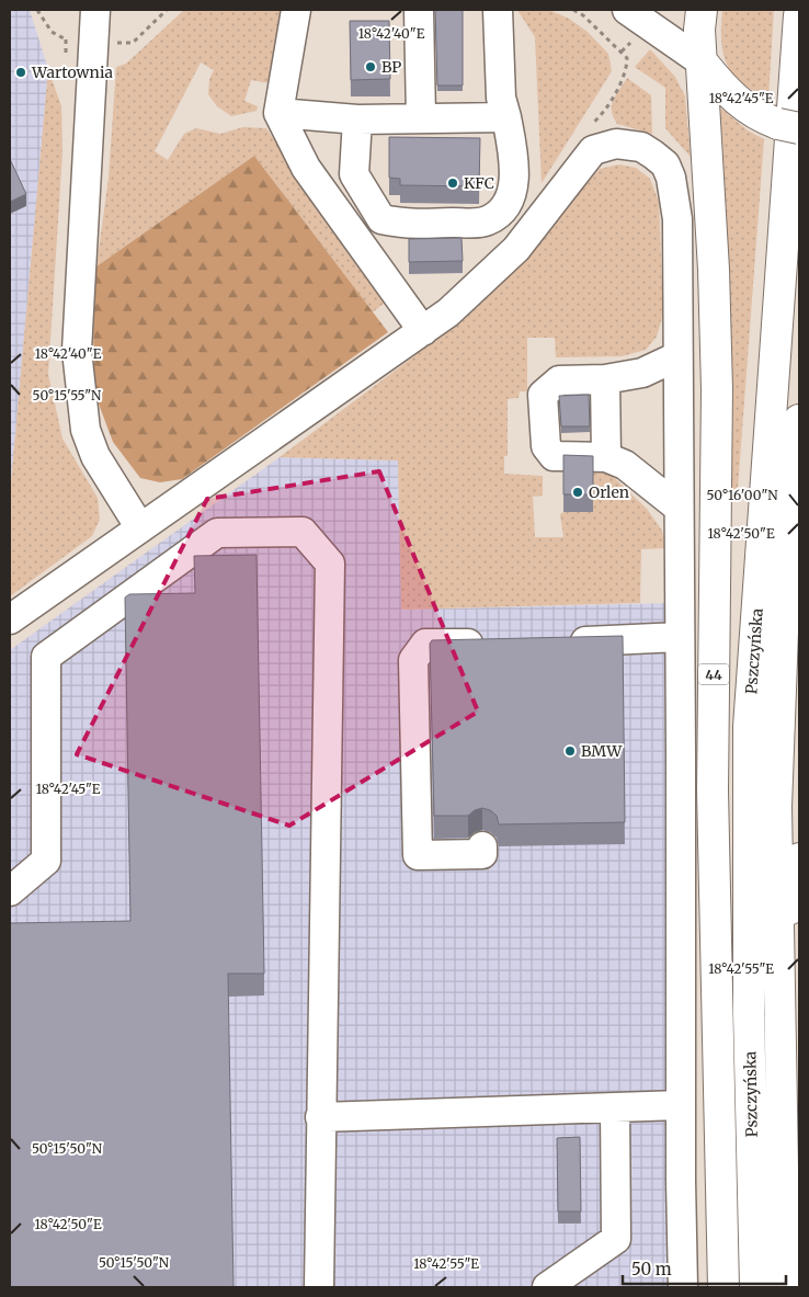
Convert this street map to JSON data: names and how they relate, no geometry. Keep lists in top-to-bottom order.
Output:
{
  "streets": {
    "main road": ["Pszczyńska", "44"]
  },
  "places": [
    "BP",
    "Wartownia",
    "KFC",
    "Orlen",
    "BMW"
  ],
  "scale_bar": "50 m",
  "coordinates": [
    "18°42'40\"E",
    "18°42'45\"E",
    "50°15'55\"N",
    "50°16'00\"N",
    "18°42'50\"E",
    "18°42'55\"E",
    "50°15'50\"N"
  ]
}
